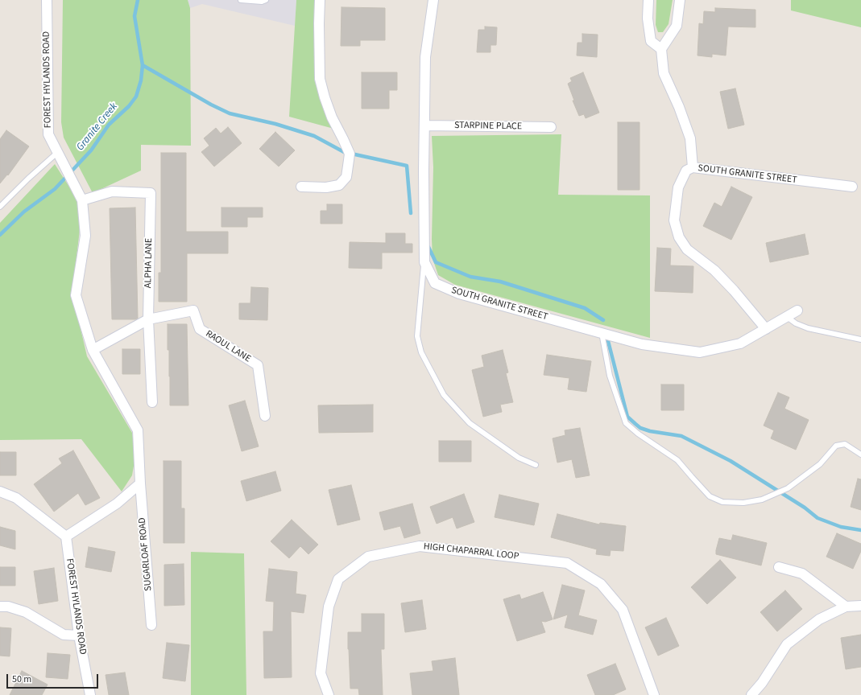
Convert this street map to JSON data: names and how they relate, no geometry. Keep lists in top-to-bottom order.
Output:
{
  "streets": {
    "street": [
      "FOREST HYLANDS ROAD",
      "STARPINE PLACE",
      "SOUTH GRANITE STREET",
      "ALPHA LANE",
      "RAOUL LANE",
      "HIGH CHAPARRAL LOOP",
      "SUGARLOAF ROAD"
    ]
  },
  "crossings": [
    ["FOREST HYLANDS ROAD", "ALPHA LANE"],
    ["FOREST HYLANDS ROAD", "RAOUL LANE"],
    ["FOREST HYLANDS ROAD", "SUGARLOAF ROAD"],
    ["STARPINE PLACE", "SOUTH GRANITE STREET"],
    ["ALPHA LANE", "RAOUL LANE"]
  ],
  "water": ["Granite Creek"],
  "scale_bar": "50 m"
}
